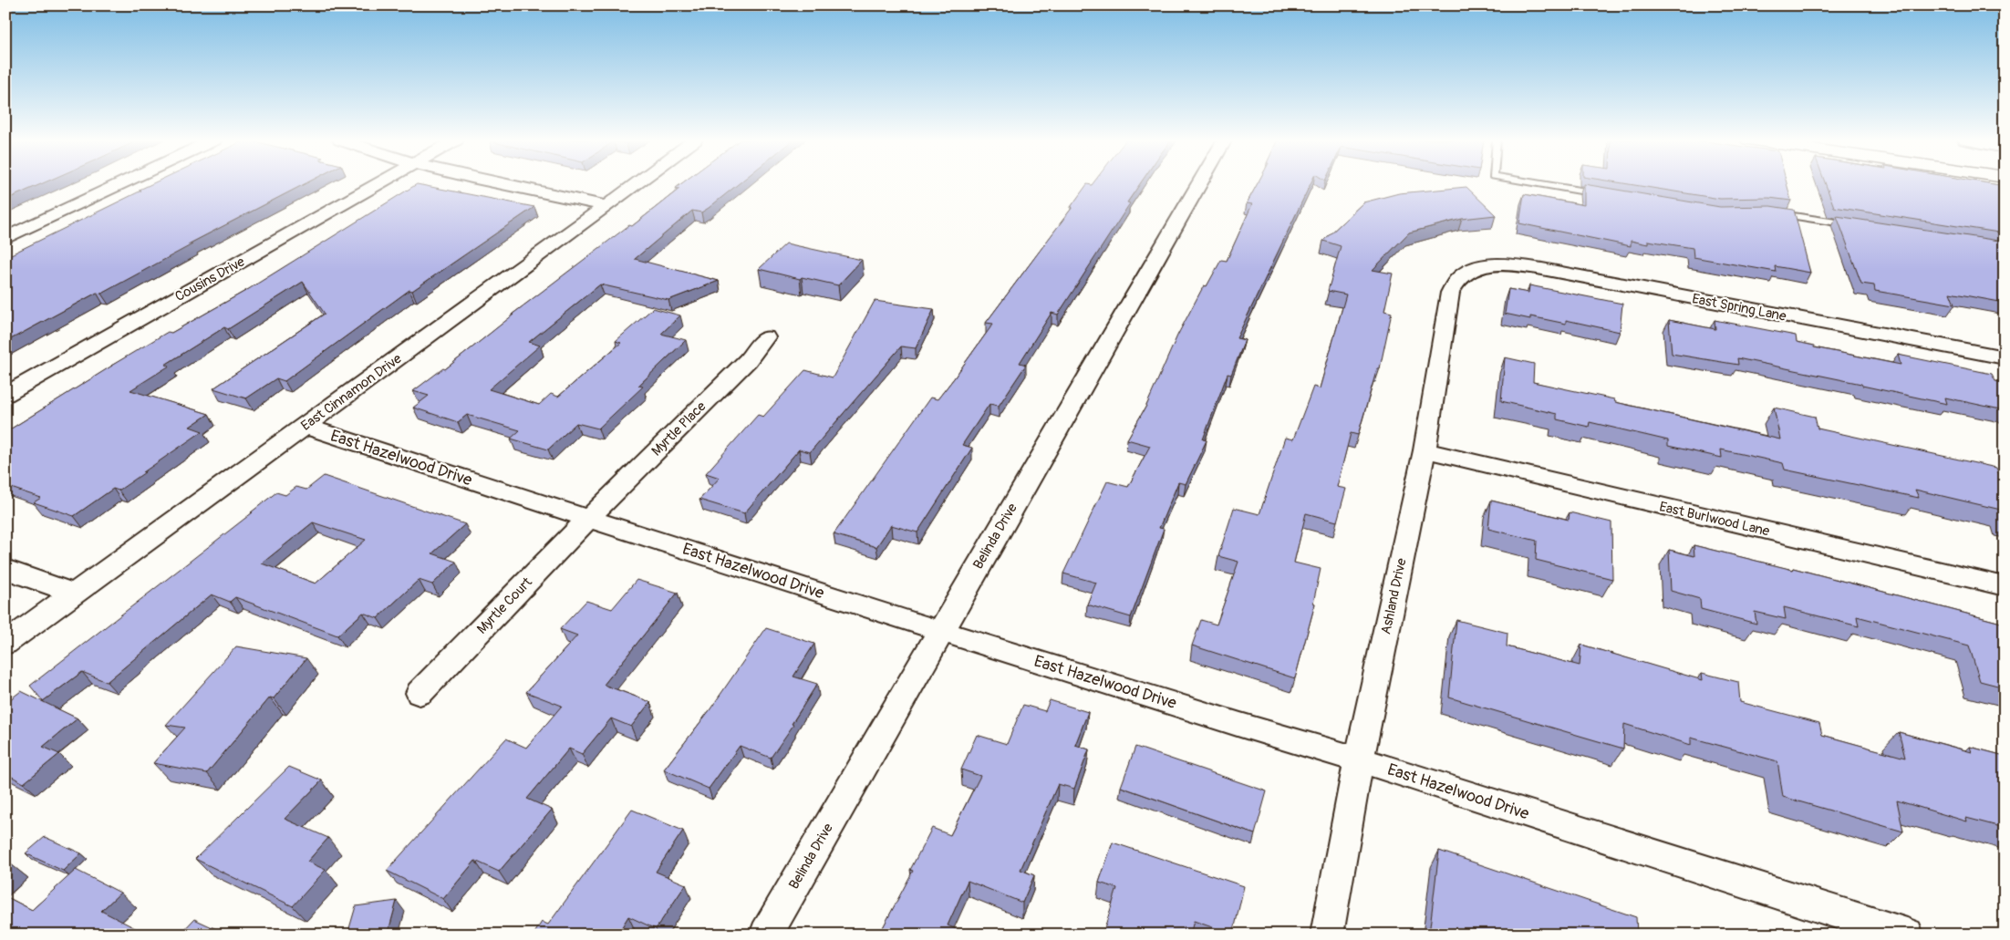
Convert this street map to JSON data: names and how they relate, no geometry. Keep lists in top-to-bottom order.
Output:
{
  "streets": {
    "street": [
      "Cousins Drive",
      "East Spring Lane",
      "East Cinnamon Drive",
      "Myrtle Place",
      "East Hazelwood Drive",
      "East Burlwood Lane",
      "Belinda Drive",
      "Ashland Drive",
      "Myrtle Court"
    ]
  },
  "crossings": [
    ["East Spring Lane", "Ashland Drive"],
    ["East Cinnamon Drive", "East Hazelwood Drive"],
    ["Myrtle Place", "East Hazelwood Drive"],
    ["Myrtle Place", "Myrtle Court"],
    ["East Hazelwood Drive", "Belinda Drive"],
    ["East Hazelwood Drive", "Ashland Drive"],
    ["East Hazelwood Drive", "Myrtle Court"],
    ["East Burlwood Lane", "Ashland Drive"]
  ]
}
